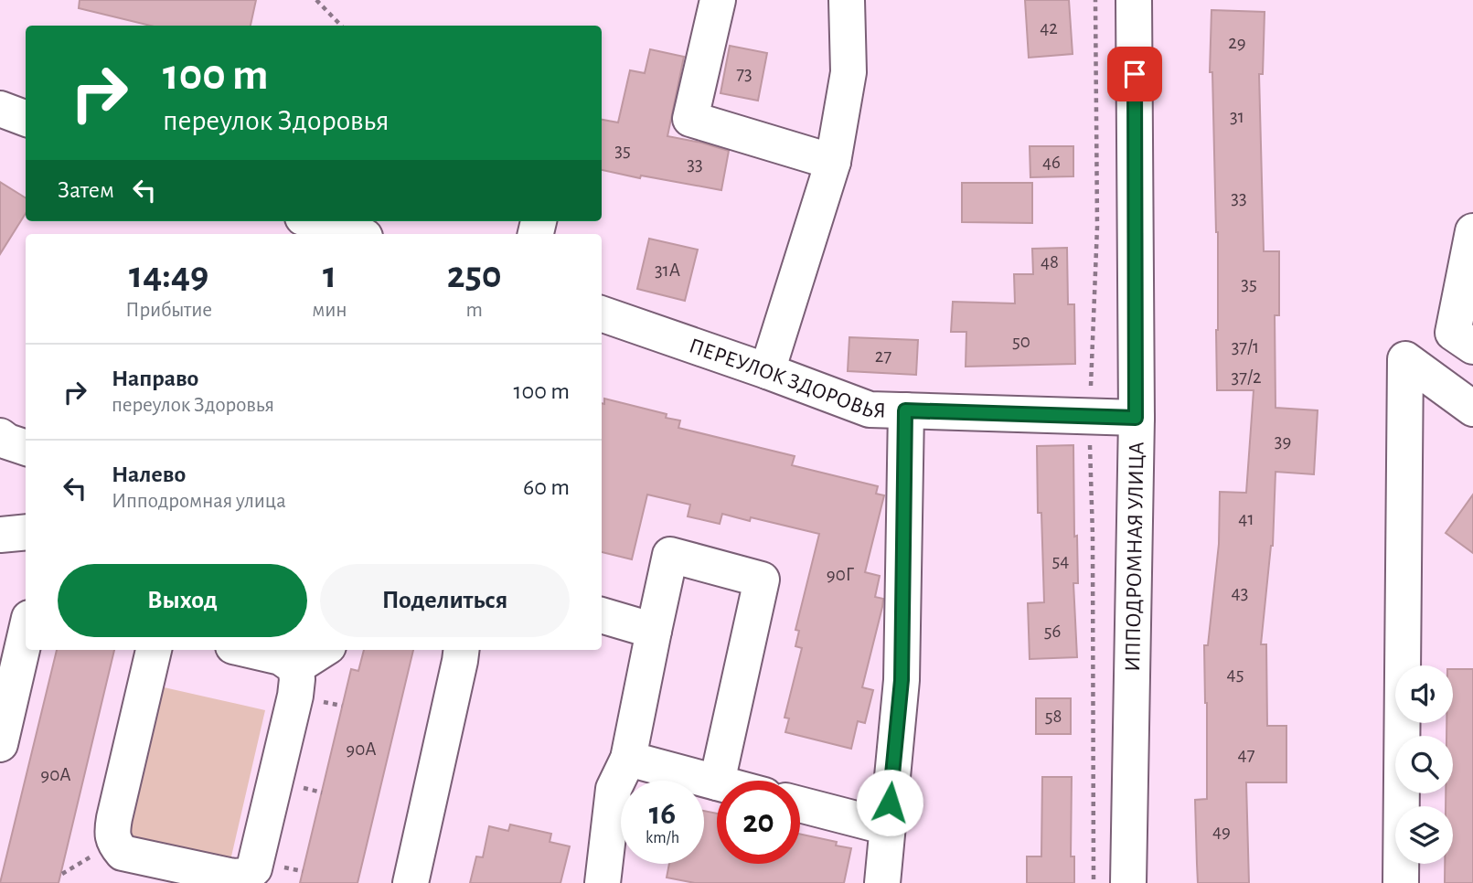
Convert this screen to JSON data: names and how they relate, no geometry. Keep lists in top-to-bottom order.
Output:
{
  "streets": {
    "street": ["ПЕРЕУЛОК ЗДОРОВЬЯ", "ИППОДРОМНАЯ УЛИЦА"]
  },
  "crossings": [
    ["ПЕРЕУЛОК ЗДОРОВЬЯ", "ИППОДРОМНАЯ УЛИЦА"]
  ],
  "house_numbers": [
    "42",
    "29",
    "73",
    "31",
    "35",
    "46",
    "33",
    "33",
    "48",
    "31А",
    "35",
    "50",
    "37/1",
    "27",
    "37/2",
    "39",
    "41",
    "54",
    "90Г",
    "43",
    "56",
    "45",
    "58",
    "90А",
    "47",
    "90А",
    "49"
  ],
  "page": {
    "turn": ["100 m", "переулок Здоровья"],
    "then": "Затем",
    "eta": [
      "14:49",
      "Прибытие",
      "1",
      "мин",
      "250",
      "m"
    ],
    "list": [
      {
        "name": "Направо",
        "note": "переулок Здоровья",
        "value": "100 m"
      },
      {
        "name": "Налево",
        "note": "Ипподромная улица",
        "value": "60 m"
      }
    ],
    "buttons": ["Выход", "Поделиться"],
    "speed": "16 km/h",
    "limit": "20"
  }
}
